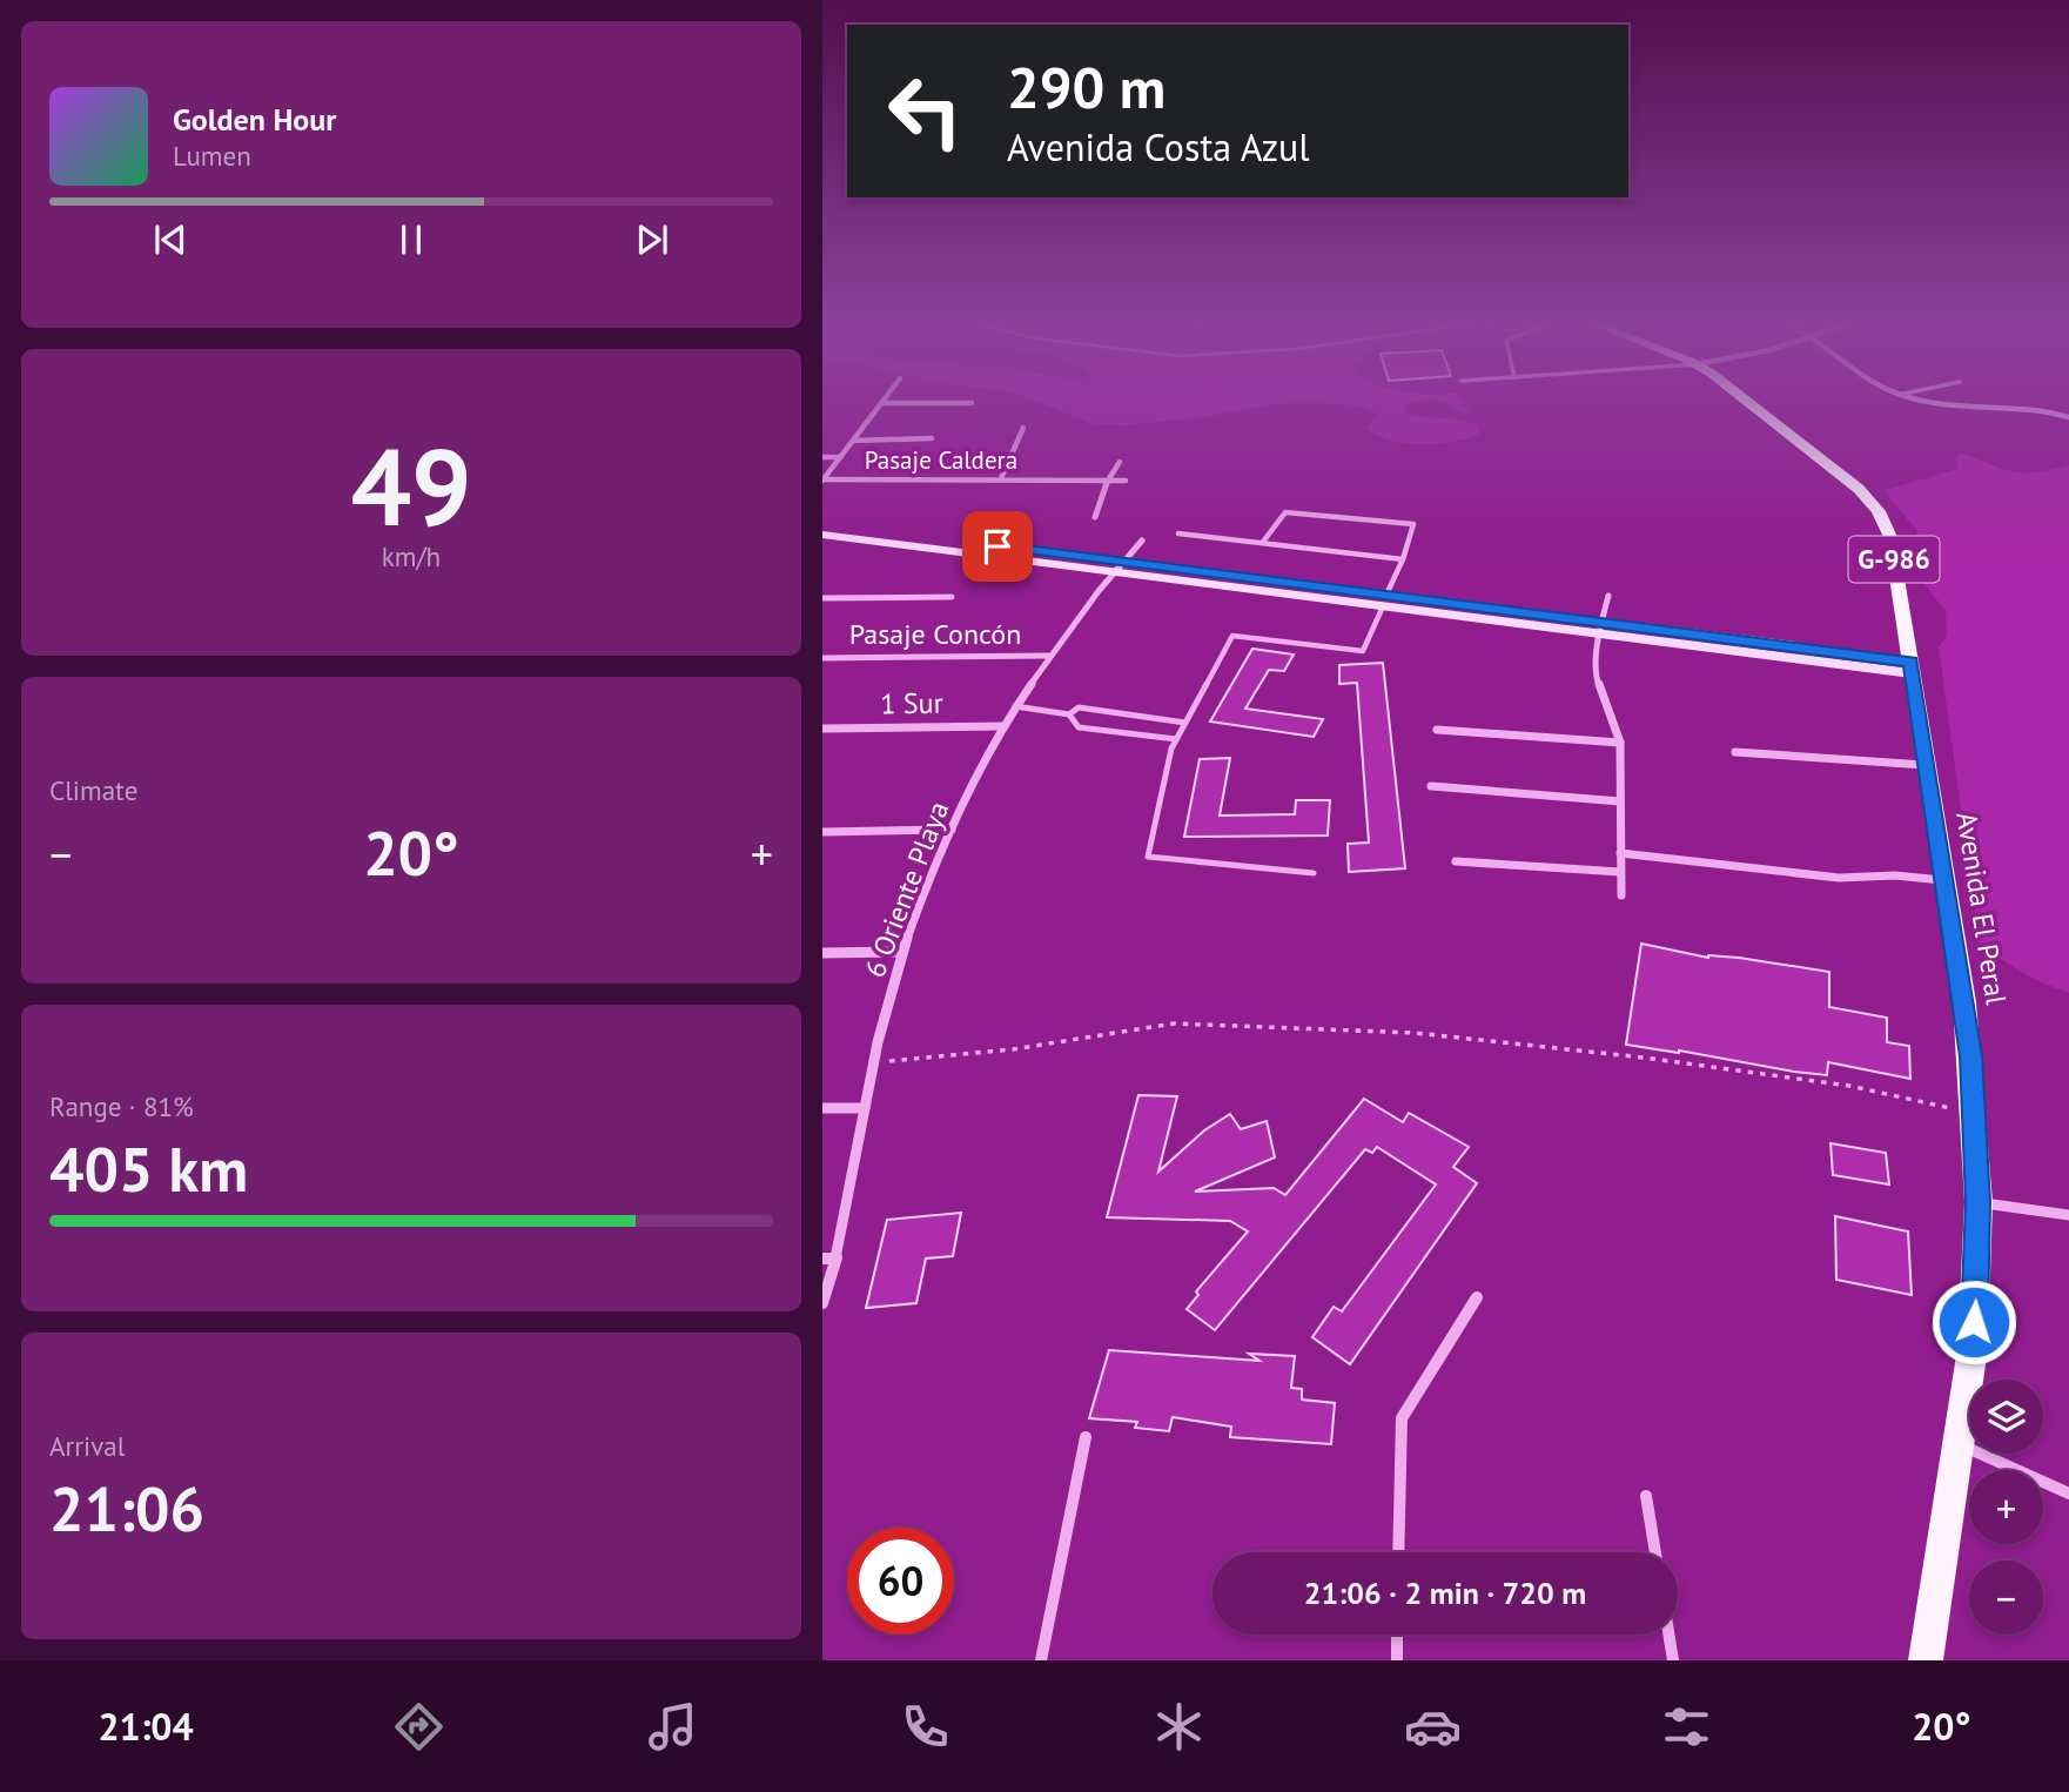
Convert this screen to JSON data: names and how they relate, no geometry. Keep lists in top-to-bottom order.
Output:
{
  "streets": {
    "main road": ["G-986", "Avenida El Peral"],
    "street": [
      "Pasaje Caldera",
      "Pasaje Concón",
      "1 Sur",
      "6 Oriente Playa"
    ]
  },
  "crossings": [
    ["Pasaje Concón", "6 Oriente Playa"],
    ["1 Sur", "6 Oriente Playa"]
  ],
  "page": {
    "turn": ["290 m", "Avenida Costa Azul"],
    "song": ["Golden Hour", "Lumen"],
    "tile": [
      ["49", "km/h"],
      "Climate",
      ["Range · 81%", "405 km"],
      ["Arrival", "21:06"]
    ],
    "heat": ["−", "20°", "+"],
    "map_buttons": ["+", "−"],
    "limit": "60",
    "trip": "21:06 · 2 min · 720 m",
    "tabs": ["21:04", "20°"]
  }
}
